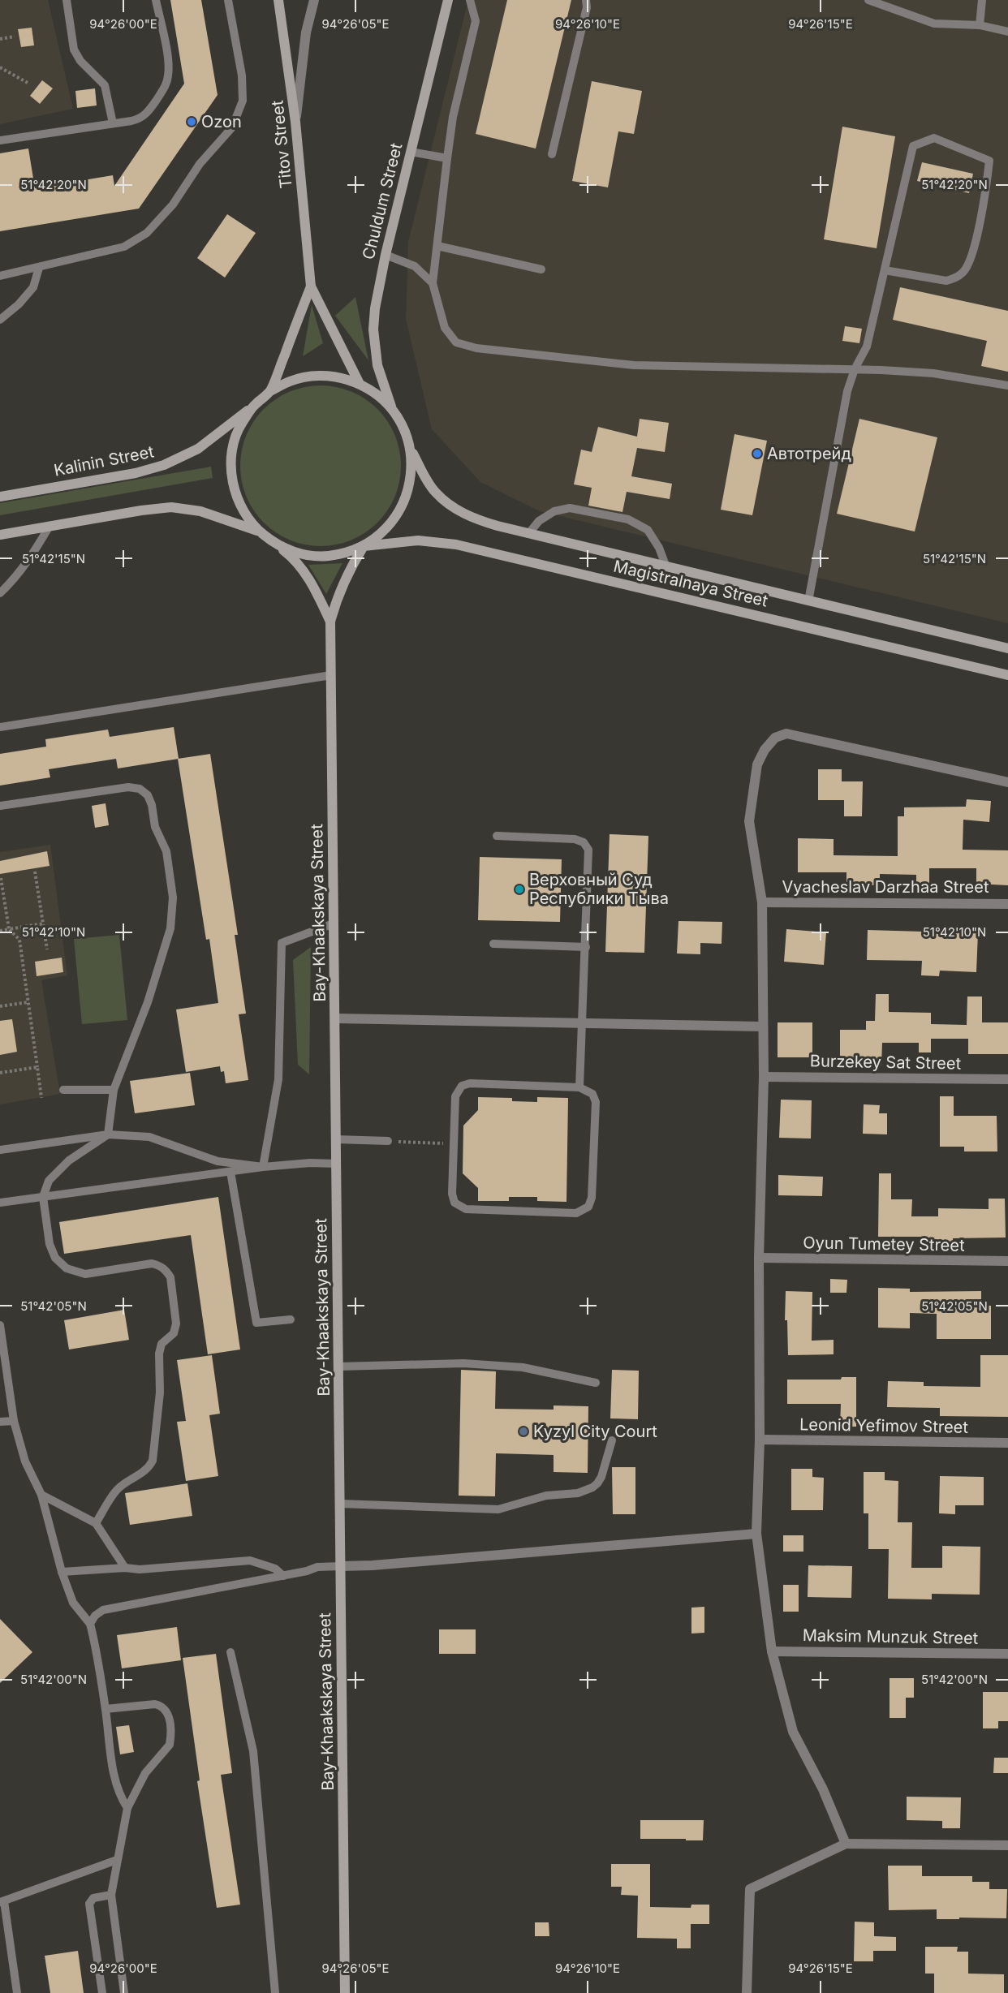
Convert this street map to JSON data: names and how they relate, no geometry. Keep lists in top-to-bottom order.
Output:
{
  "streets": {
    "main road": [
      "Titov Street",
      "Chuldum Street",
      "Kalinin Street",
      "Magistralnaya Street",
      "Bay-Khaakskaya Street"
    ],
    "street": [
      "Vyacheslav Darzhaa Street",
      "Burzekey Sat Street",
      "Oyun Tumetey Street",
      "Leonid Yefimov Street",
      "Maksim Munzuk Street"
    ]
  },
  "crossings": [
    ["Magistralnaya Street", "Bay-Khaakskaya Street"]
  ],
  "places": [
    "Ozon",
    "Автотрейд",
    "Верховный Суд Республики Тыва",
    "Kyzyl City Court"
  ],
  "coordinates": [
    "94°26'00\"E",
    "94°26'05\"E",
    "94°26'10\"E",
    "94°26'15\"E",
    "51°42'20\"N",
    "51°42'15\"N",
    "51°42'10\"N",
    "51°42'05\"N",
    "51°42'00\"N"
  ]
}
